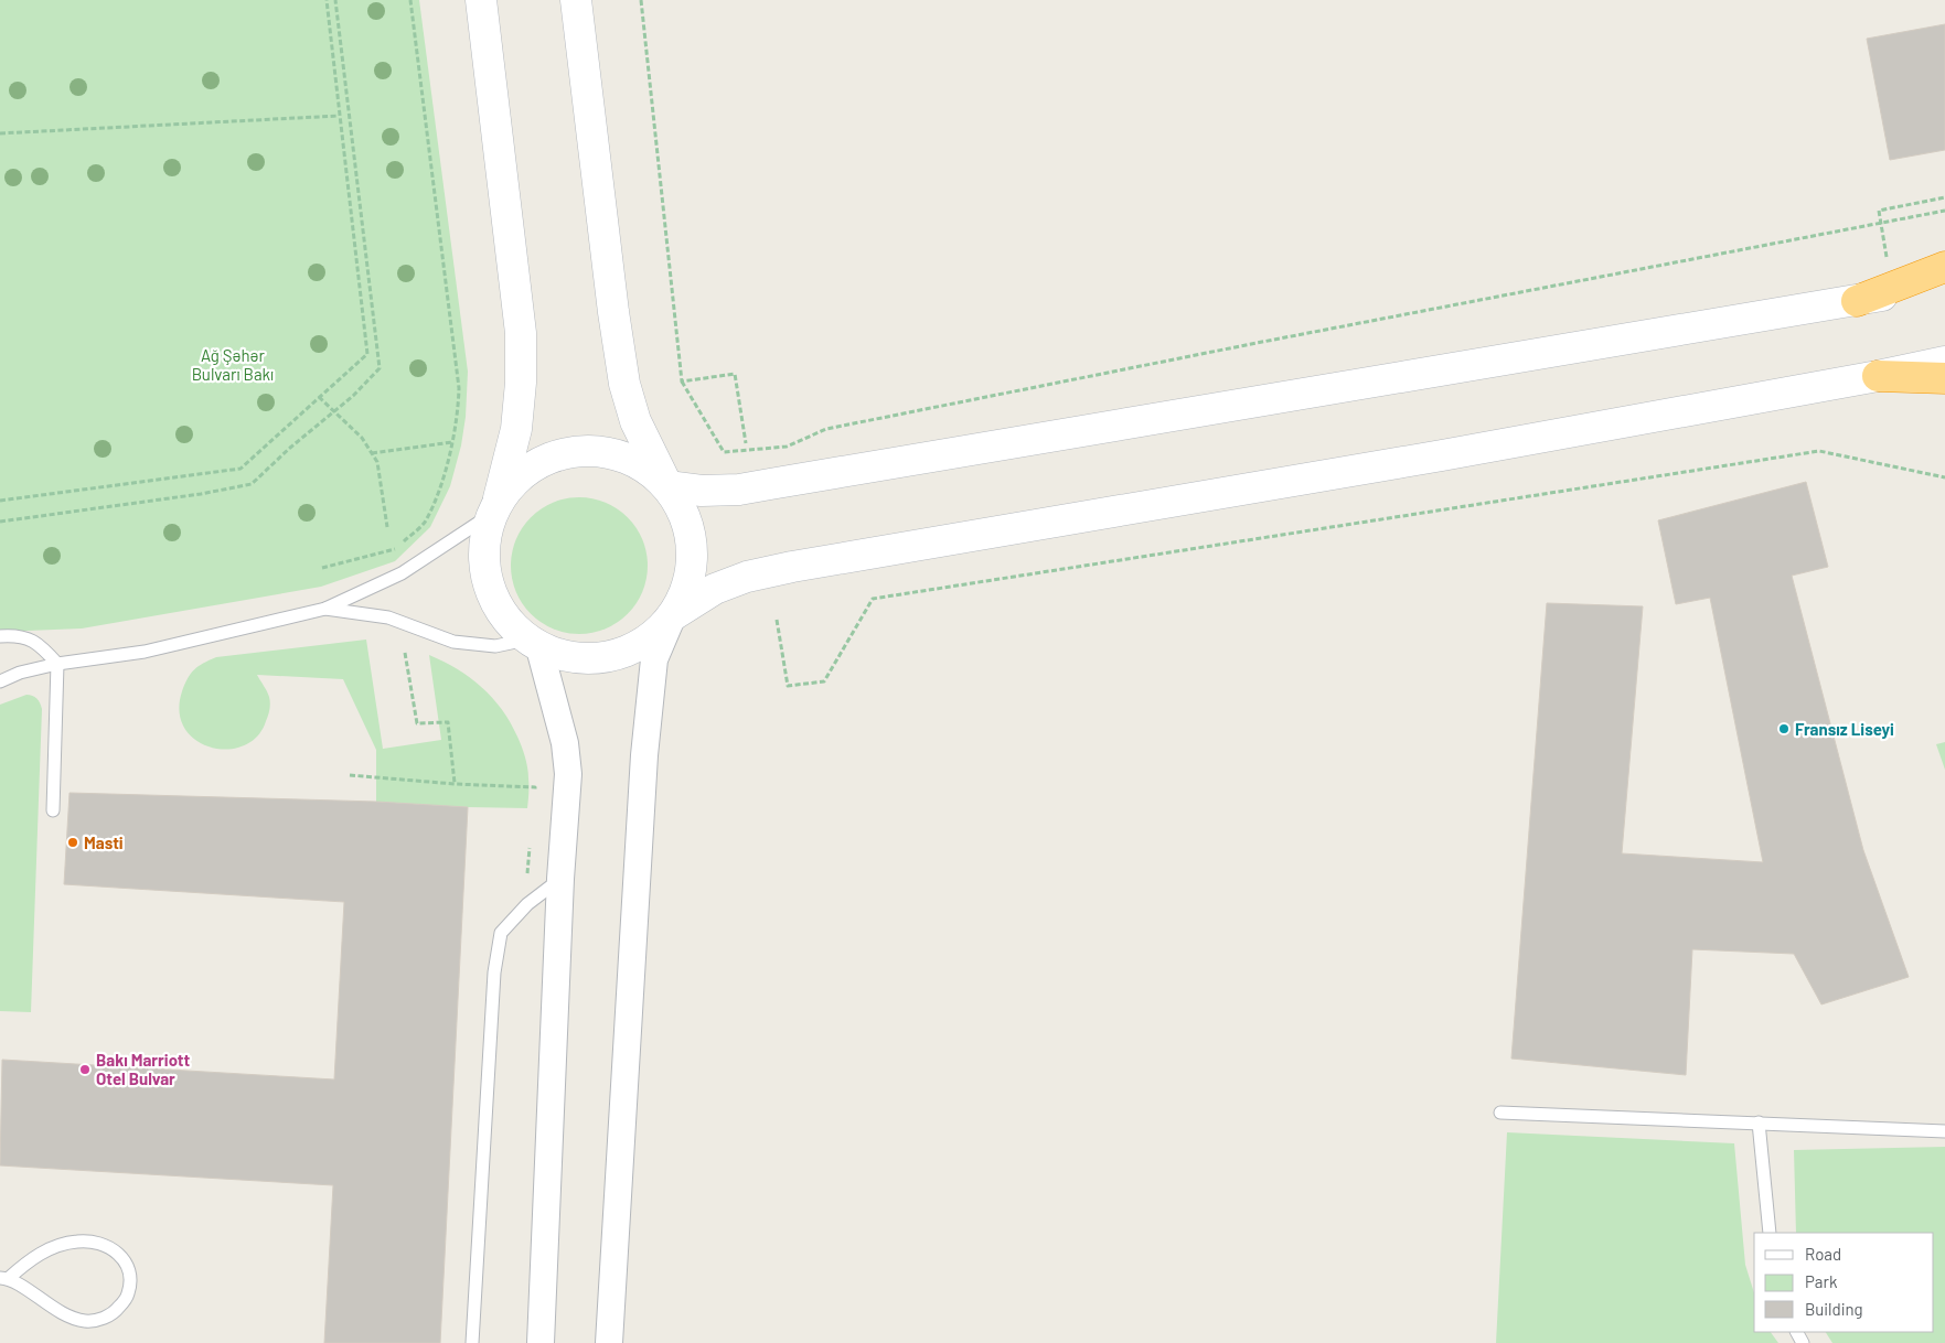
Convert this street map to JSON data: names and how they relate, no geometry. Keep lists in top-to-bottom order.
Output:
{
  "parks": ["Ağ Şəhər Bulvarı Bakı"],
  "places": ["Fransız Liseyi", "Masti", "Bakı Marriott Otel Bulvar"],
  "legend": ["Road", "Park", "Building"]
}
